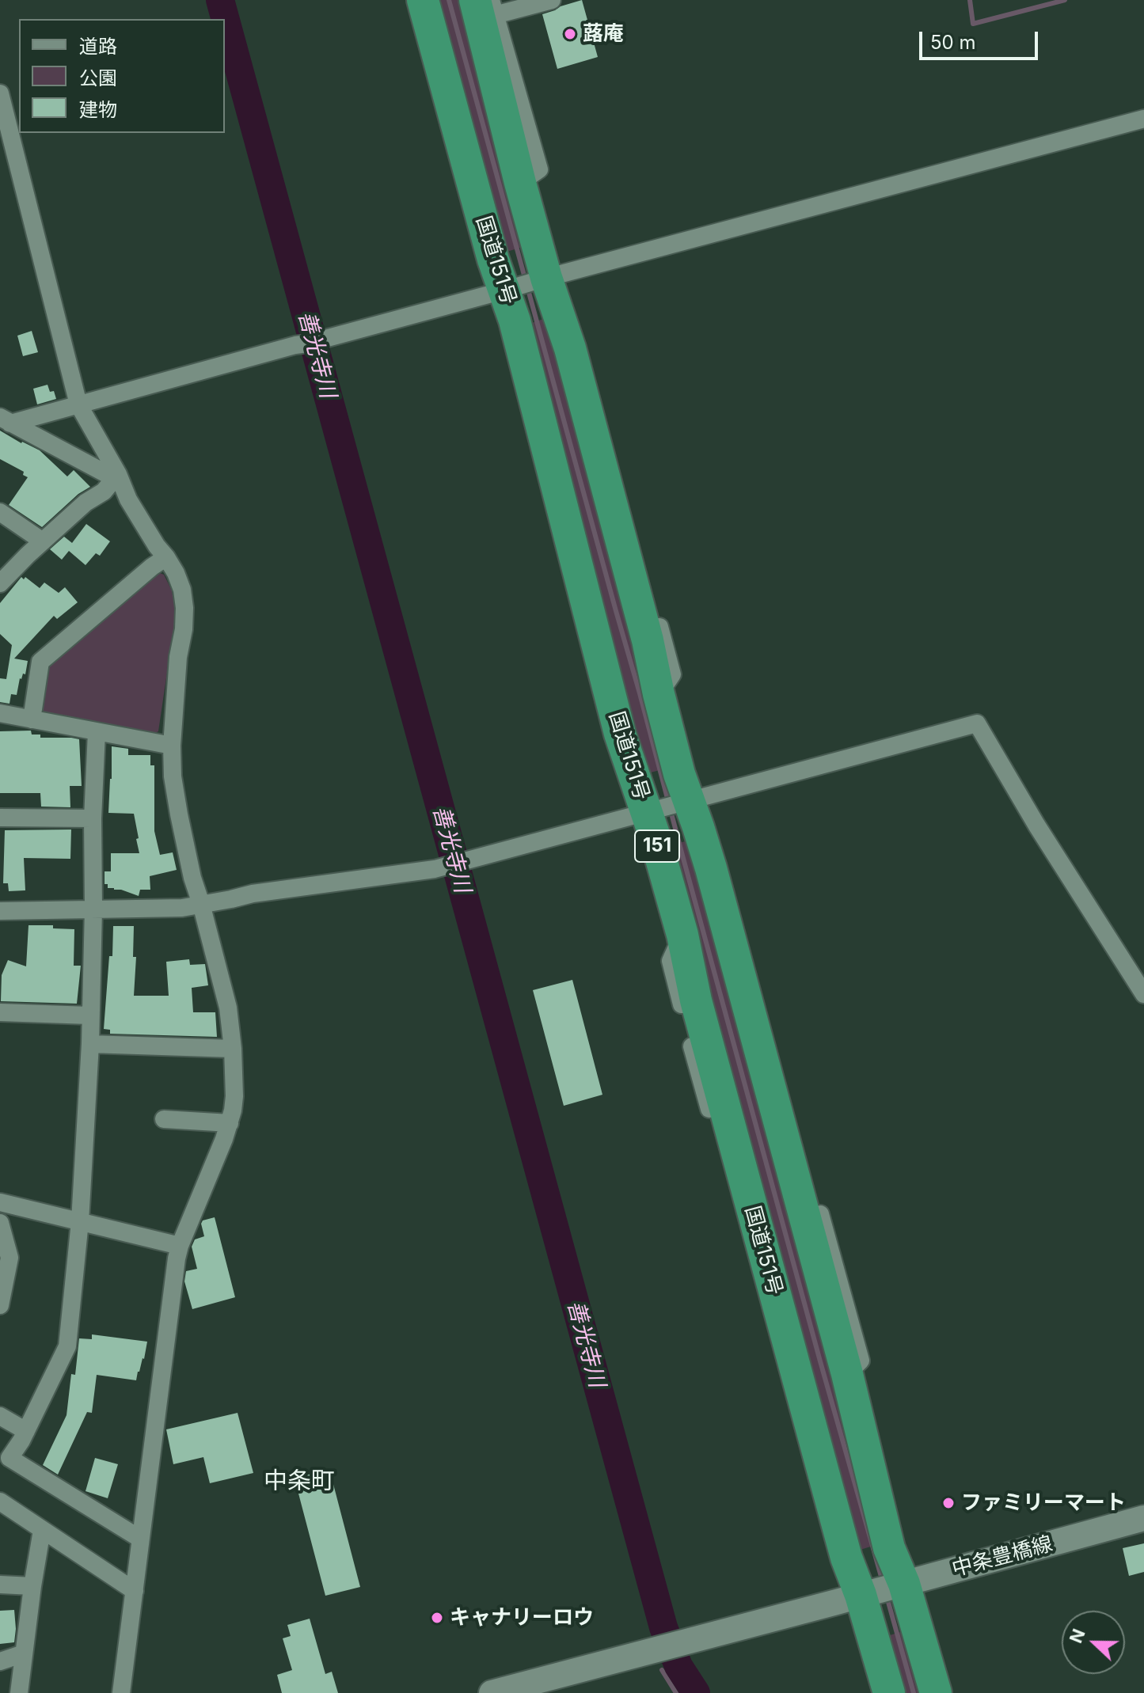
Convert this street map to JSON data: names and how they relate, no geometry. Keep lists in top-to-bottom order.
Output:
{
  "streets": {
    "highway": ["国道151号", "151"],
    "street": ["中条豊橋線"]
  },
  "crossings": [
    ["国道151号", "中条豊橋線"]
  ],
  "districts": ["中条町"],
  "water": ["善光寺川"],
  "places": ["蕗庵", "ファミリーマート", "キャナリーロウ"],
  "legend": ["道路", "公園", "建物"],
  "scale_bar": "50 m",
  "north": "left"
}
